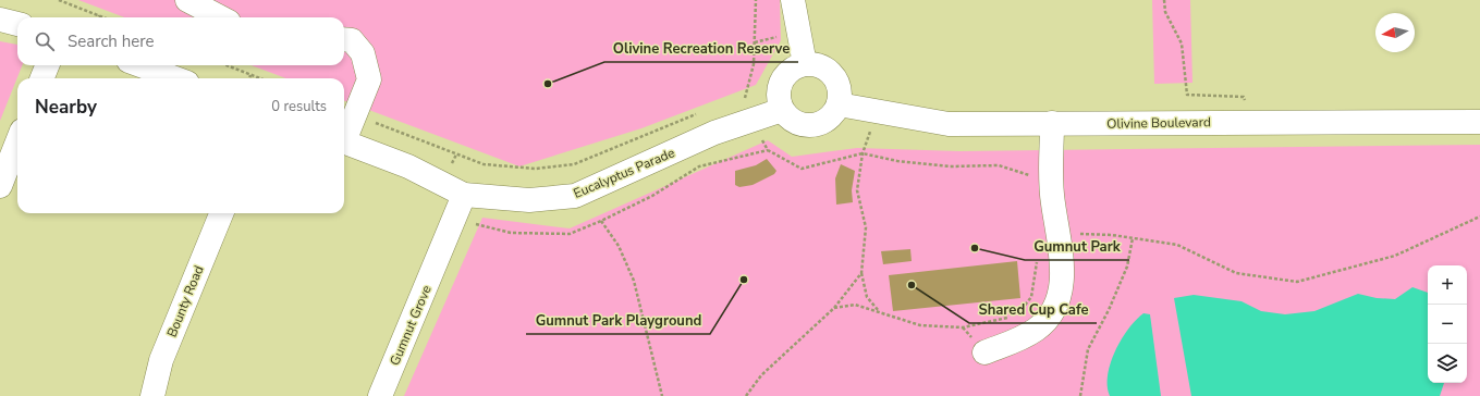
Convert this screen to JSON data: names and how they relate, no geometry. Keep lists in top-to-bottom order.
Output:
{
  "streets": {
    "street": [
      "Olivine Boulevard",
      "Eucalyptus Parade",
      "Bounty Road",
      "Gumnut Grove"
    ]
  },
  "crossings": [
    ["Olivine Boulevard", "Eucalyptus Parade"],
    ["Eucalyptus Parade", "Gumnut Grove"]
  ],
  "places": [
    "Olivine Recreation Reserve",
    "Gumnut Park",
    "Gumnut Park Playground",
    "Shared Cup Cafe"
  ],
  "north": "left",
  "page": {
    "search": "Search here",
    "heading": ["Nearby", "0 results"],
    "map_buttons": ["+", "−"]
  }
}
